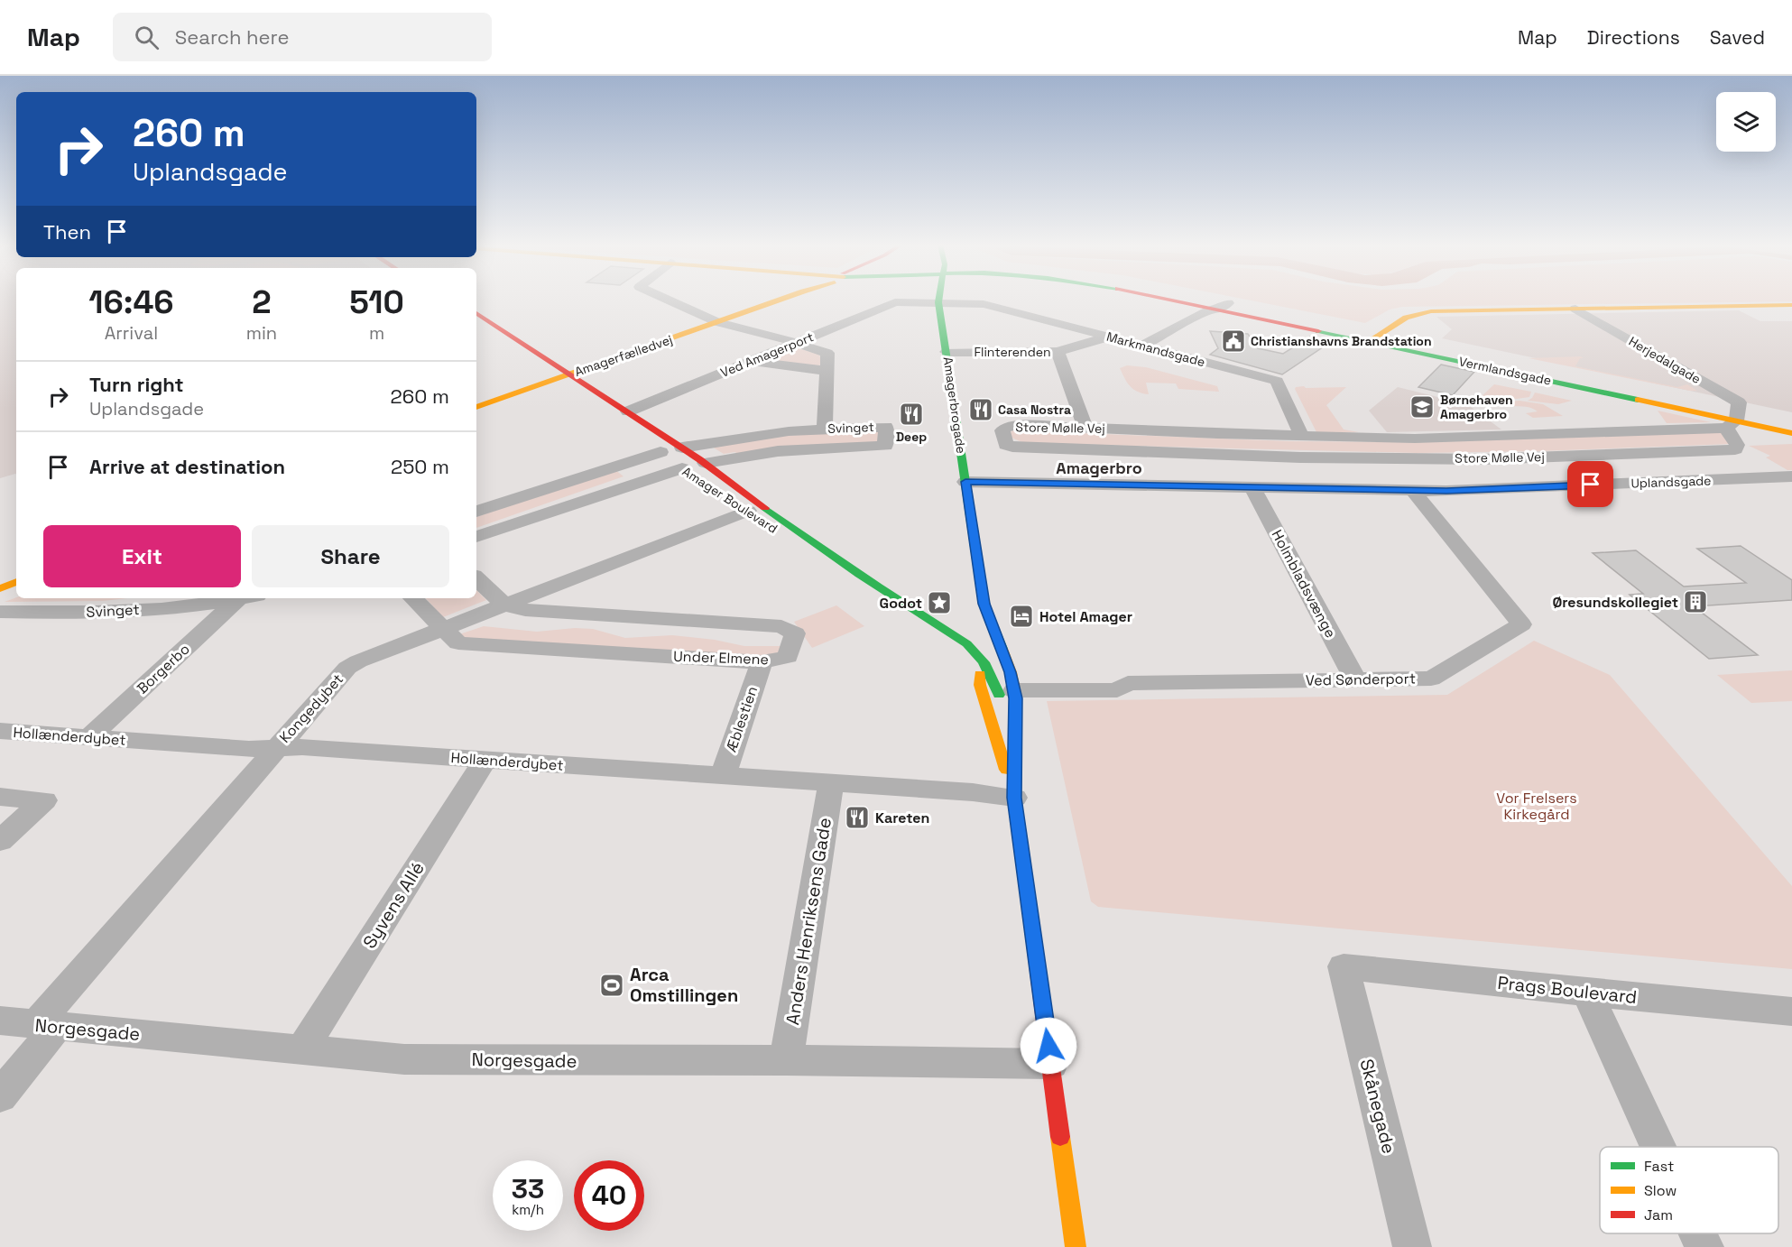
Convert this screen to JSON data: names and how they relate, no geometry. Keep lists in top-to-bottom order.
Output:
{
  "streets": {
    "street": [
      "Markmandsgade",
      "Flinterenden",
      "Ved Amagerport",
      "Amagerfælledvej",
      "Herjedalgade",
      "Vermlandsgade",
      "Amagerbrogade",
      "Svinget",
      "Store Mølle Vej",
      "Uplandsgade",
      "Amager Boulevard",
      "Holmbladsvænge",
      "Under Elmene",
      "Borgerbo",
      "Ved Sønderport",
      "Kongedybet",
      "Æblestien",
      "Hollænderdybet",
      "Syvens Allé",
      "Anders Henriksens Gade",
      "Prags Boulevard",
      "Norgesgade",
      "Skånegade"
    ]
  },
  "crossings": [
    ["Markmandsgade", "Flinterenden"],
    ["Markmandsgade", "Ved Amagerport"],
    ["Markmandsgade", "Amagerbrogade"],
    ["Markmandsgade", "Store Mølle Vej"],
    ["Flinterenden", "Amagerbrogade"],
    ["Ved Amagerport", "Amagerbrogade"],
    ["Ved Amagerport", "Amager Boulevard"],
    ["Amagerfælledvej", "Amager Boulevard"],
    ["Herjedalgade", "Vermlandsgade"],
    ["Herjedalgade", "Store Mølle Vej"],
    ["Vermlandsgade", "Store Mølle Vej"],
    ["Amagerbrogade", "Uplandsgade"],
    ["Amagerbrogade", "Amager Boulevard"],
    ["Amagerbrogade", "Ved Sønderport"],
    ["Amagerbrogade", "Hollænderdybet"],
    ["Amagerbrogade", "Norgesgade"],
    ["Svinget", "Amager Boulevard"],
    ["Uplandsgade", "Holmbladsvænge"],
    ["Uplandsgade", "Ved Sønderport"],
    ["Amager Boulevard", "Kongedybet"],
    ["Holmbladsvænge", "Ved Sønderport"],
    ["Under Elmene", "Kongedybet"],
    ["Under Elmene", "Æblestien"],
    ["Borgerbo", "Hollænderdybet"],
    ["Kongedybet", "Hollænderdybet"],
    ["Kongedybet", "Norgesgade"],
    ["Æblestien", "Hollænderdybet"],
    ["Hollænderdybet", "Syvens Allé"],
    ["Hollænderdybet", "Anders Henriksens Gade"],
    ["Syvens Allé", "Norgesgade"],
    ["Anders Henriksens Gade", "Norgesgade"],
    ["Prags Boulevard", "Skånegade"]
  ],
  "districts": ["Amagerbro"],
  "parks": ["Vor Frelsers Kirkegård"],
  "places": {
    "public building": ["Christianshavns Brandstation"],
    "school or university": ["Børnehaven Amagerbro"],
    "restaurant": ["Casa Nostra", "Deep", "Kareten"],
    "building": ["Øresundskollegiet"],
    "place": ["Godot"],
    "hotel": ["Hotel Amager"],
    "sports": ["Arca Omstillingen"]
  },
  "legend": ["Fast", "Slow", "Jam"],
  "page": {
    "header": "Map",
    "search": "Search here",
    "nav": ["Map", "Directions", "Saved"],
    "turn": ["260 m", "Uplandsgade"],
    "then": "Then",
    "eta": [
      "16:46",
      "Arrival",
      "2",
      "min",
      "510",
      "m"
    ],
    "list": [
      {
        "name": "Turn right",
        "note": "Uplandsgade",
        "value": "260 m"
      },
      {
        "name": "Arrive at destination",
        "value": "250 m"
      }
    ],
    "buttons": ["Exit", "Share"],
    "speed": "33 km/h",
    "limit": "40"
  }
}
